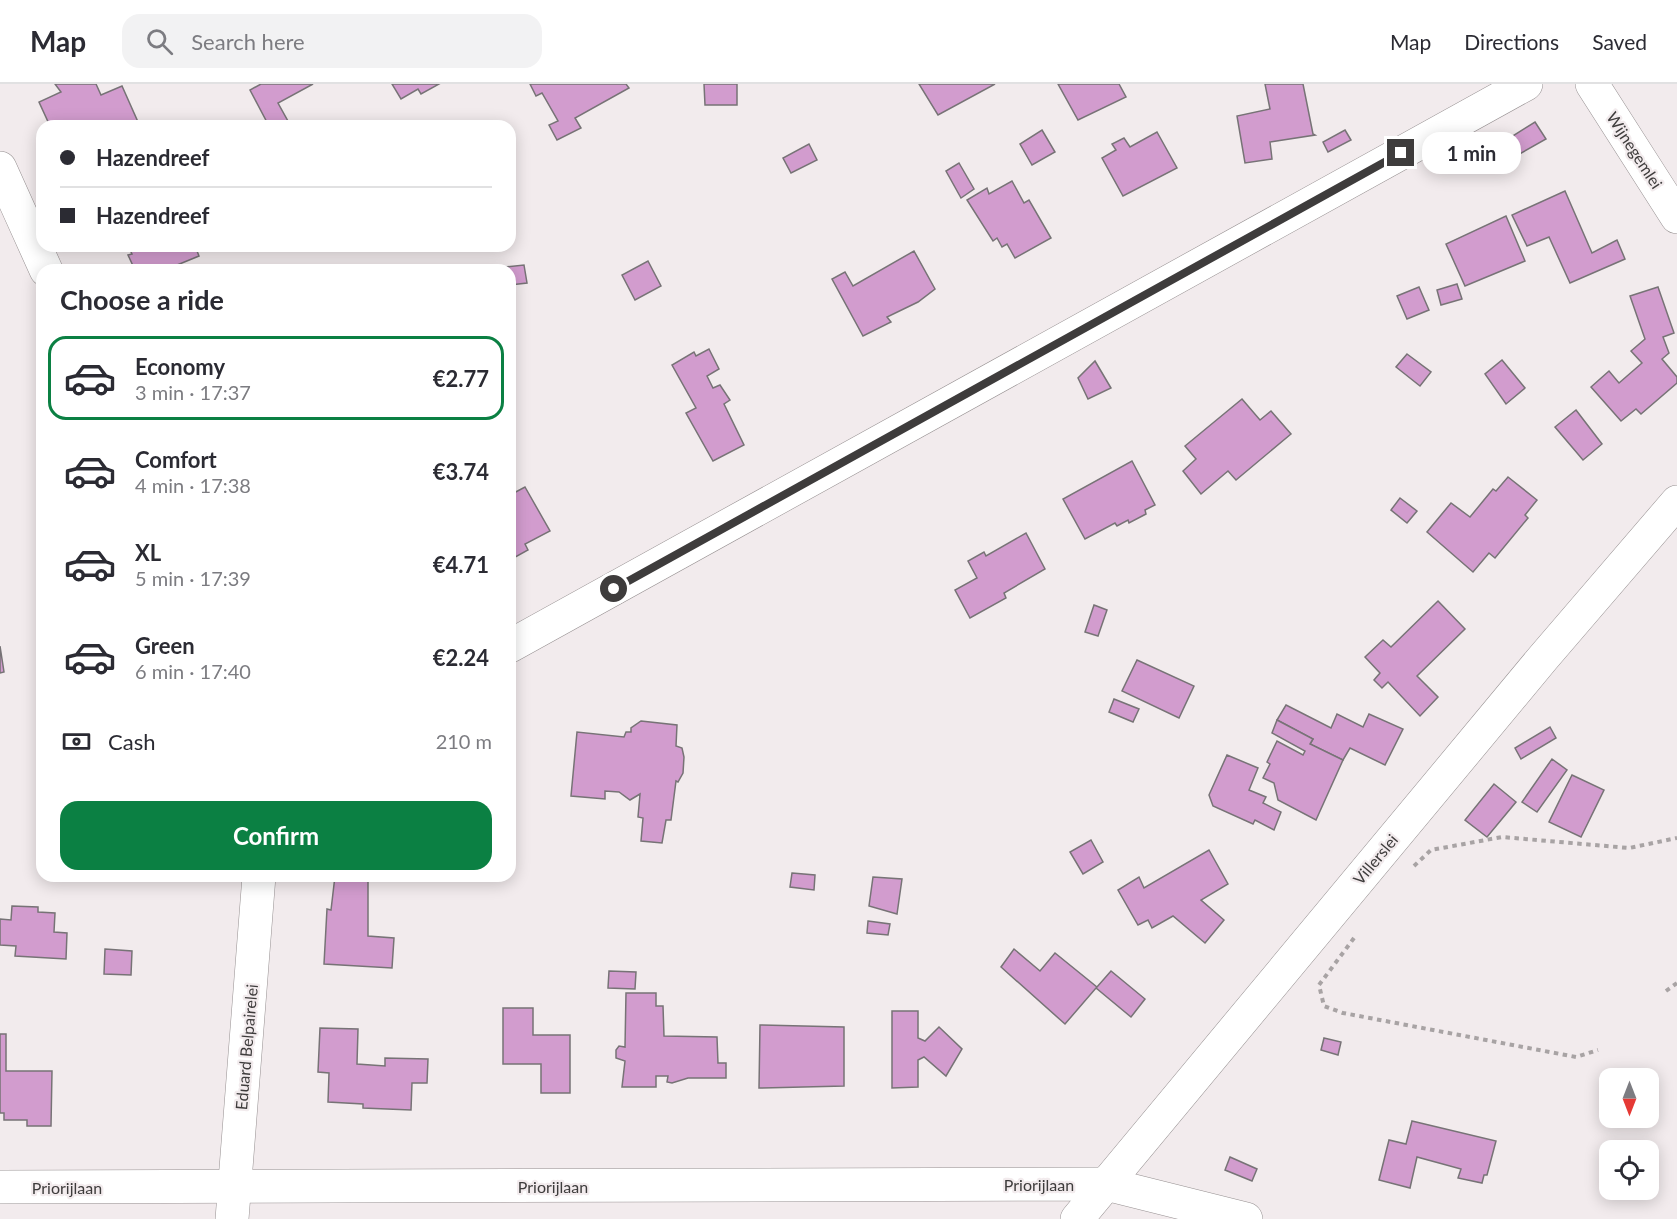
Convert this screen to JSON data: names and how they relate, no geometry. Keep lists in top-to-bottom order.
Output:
{
  "streets": {
    "street": [
      "Wijnegemlei",
      "Villerslei",
      "Eduard Belpairelei",
      "Priorijlaan"
    ]
  },
  "crossings": [
    ["Villerslei", "Priorijlaan"],
    ["Eduard Belpairelei", "Priorijlaan"]
  ],
  "north": "bottom",
  "page": {
    "header": "Map",
    "search": "Search here",
    "nav": ["Map", "Directions", "Saved"],
    "banner": ["Hazendreef", "Hazendreef"],
    "bubble": "1 min",
    "heading": "Choose a ride",
    "list": [
      {
        "name": "Economy",
        "note": "3 min · 17:37",
        "value": "€2.77"
      },
      {
        "name": "Comfort",
        "note": "4 min · 17:38",
        "value": "€3.74"
      },
      {
        "name": "XL",
        "note": "5 min · 17:39",
        "value": "€4.71"
      },
      {
        "name": "Green",
        "note": "6 min · 17:40",
        "value": "€2.24"
      }
    ],
    "pay": ["Cash", "210 m"],
    "buttons": "Confirm"
  }
}
